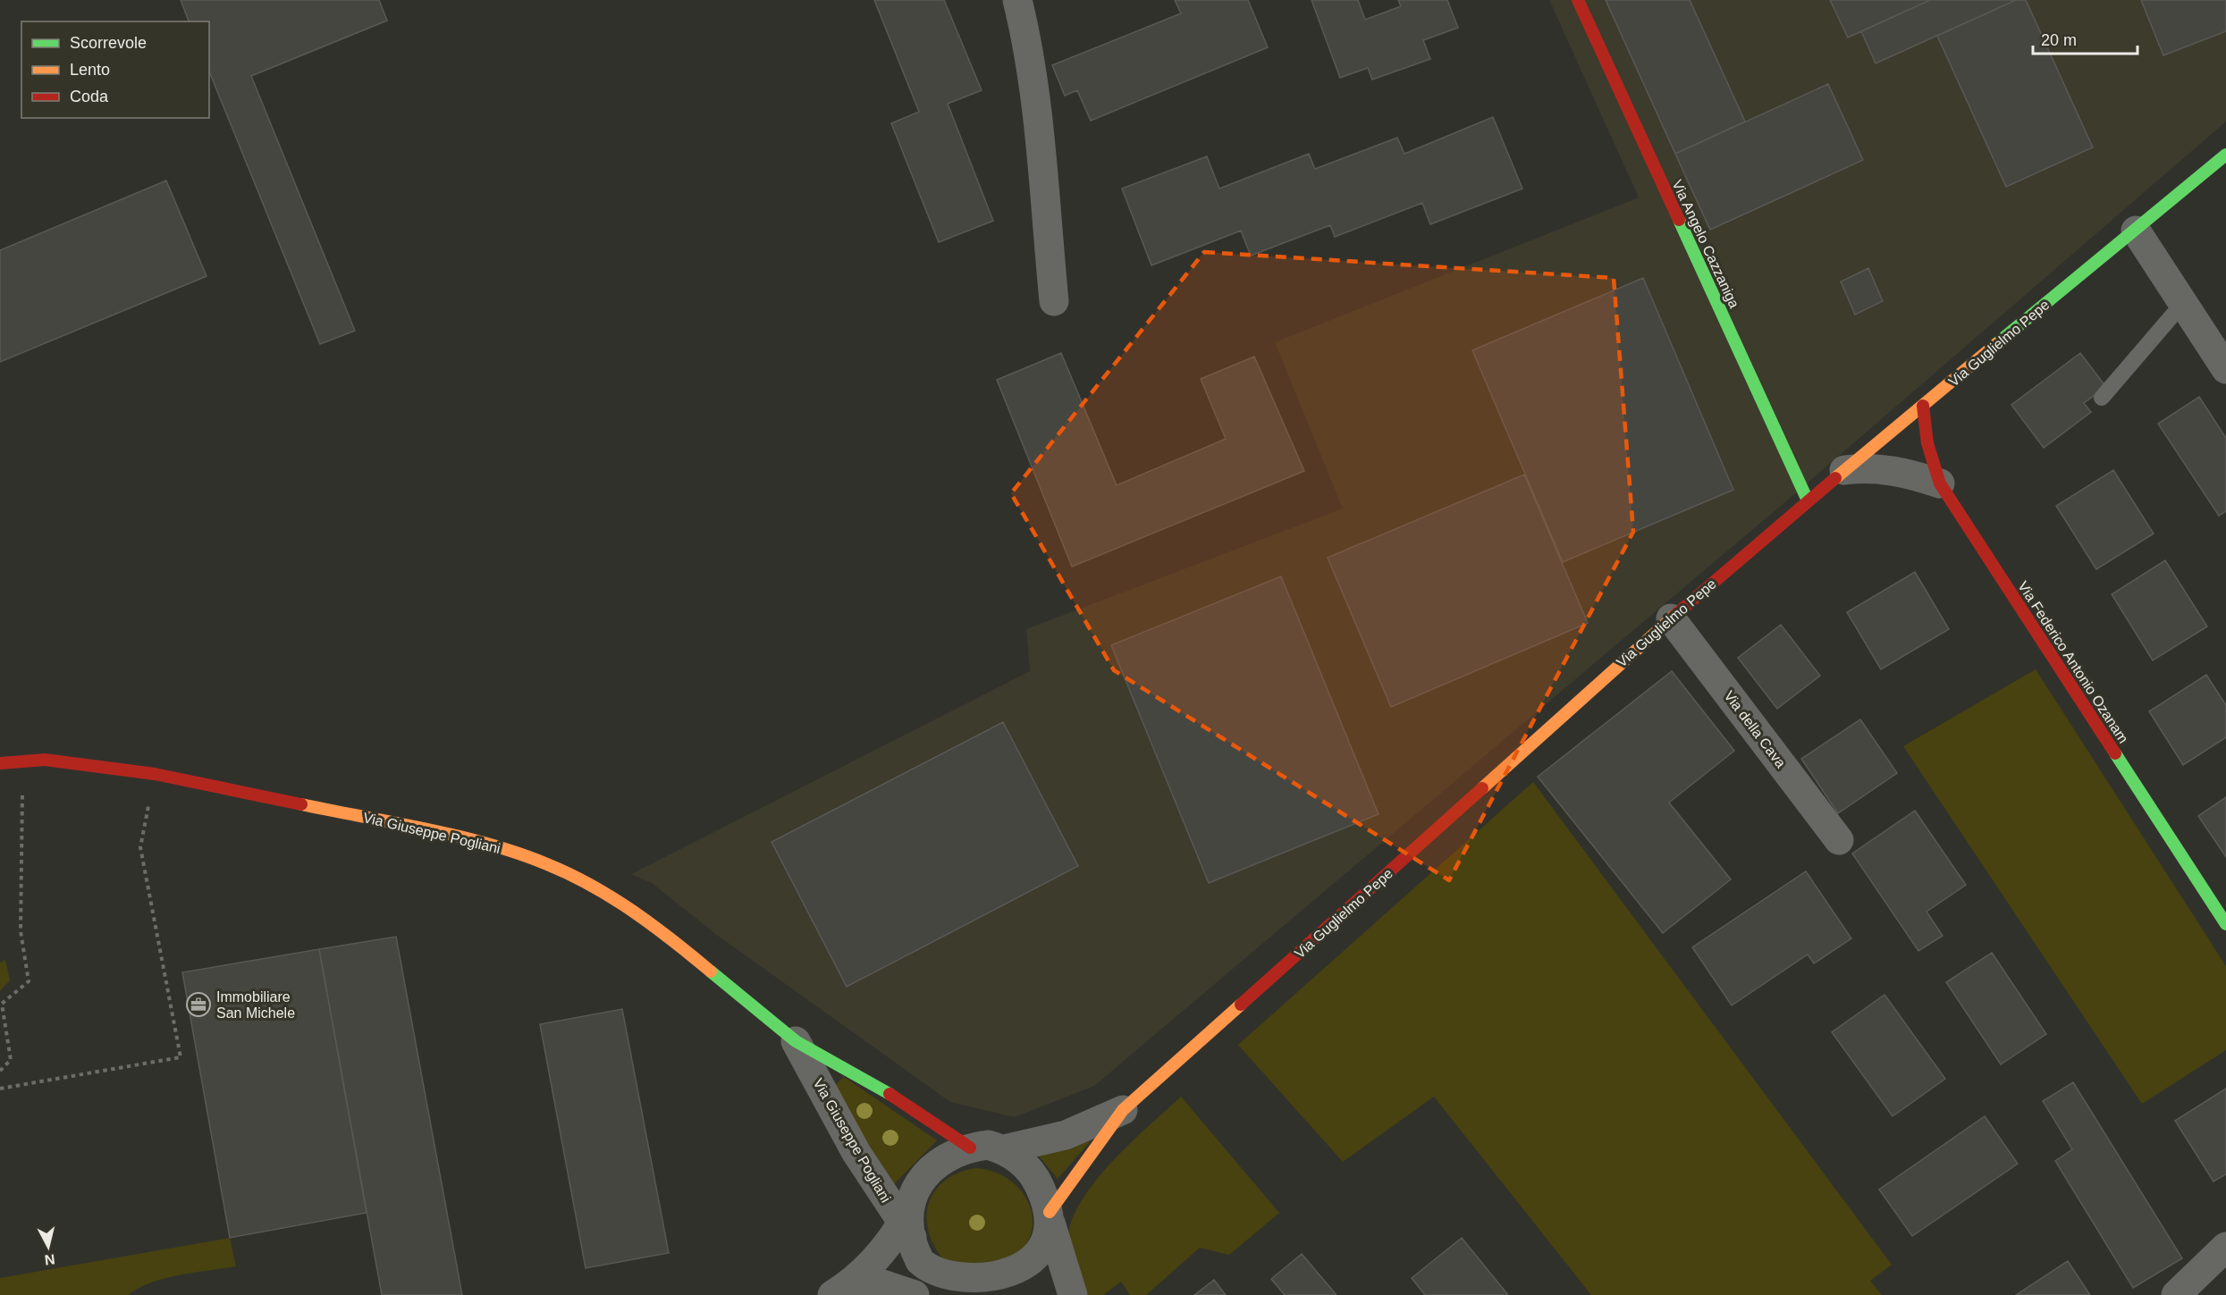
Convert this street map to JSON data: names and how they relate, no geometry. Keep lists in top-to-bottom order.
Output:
{
  "streets": {
    "street": [
      "Via Angelo Cazzaniga",
      "Via Guglielmo Pepe",
      "Via Federico Antonio Ozanam",
      "Via della Cava",
      "Via Giuseppe Pogliani"
    ]
  },
  "crossings": [
    ["Via Angelo Cazzaniga", "Via Guglielmo Pepe"],
    ["Via Guglielmo Pepe", "Via Federico Antonio Ozanam"],
    ["Via Guglielmo Pepe", "Via della Cava"],
    ["Via Guglielmo Pepe", "Via Giuseppe Pogliani"]
  ],
  "places": {
    "office": ["Immobiliare San Michele"]
  },
  "legend": ["Scorrevole", "Lento", "Coda"],
  "scale_bar": "20 m",
  "north": "bottom"
}
